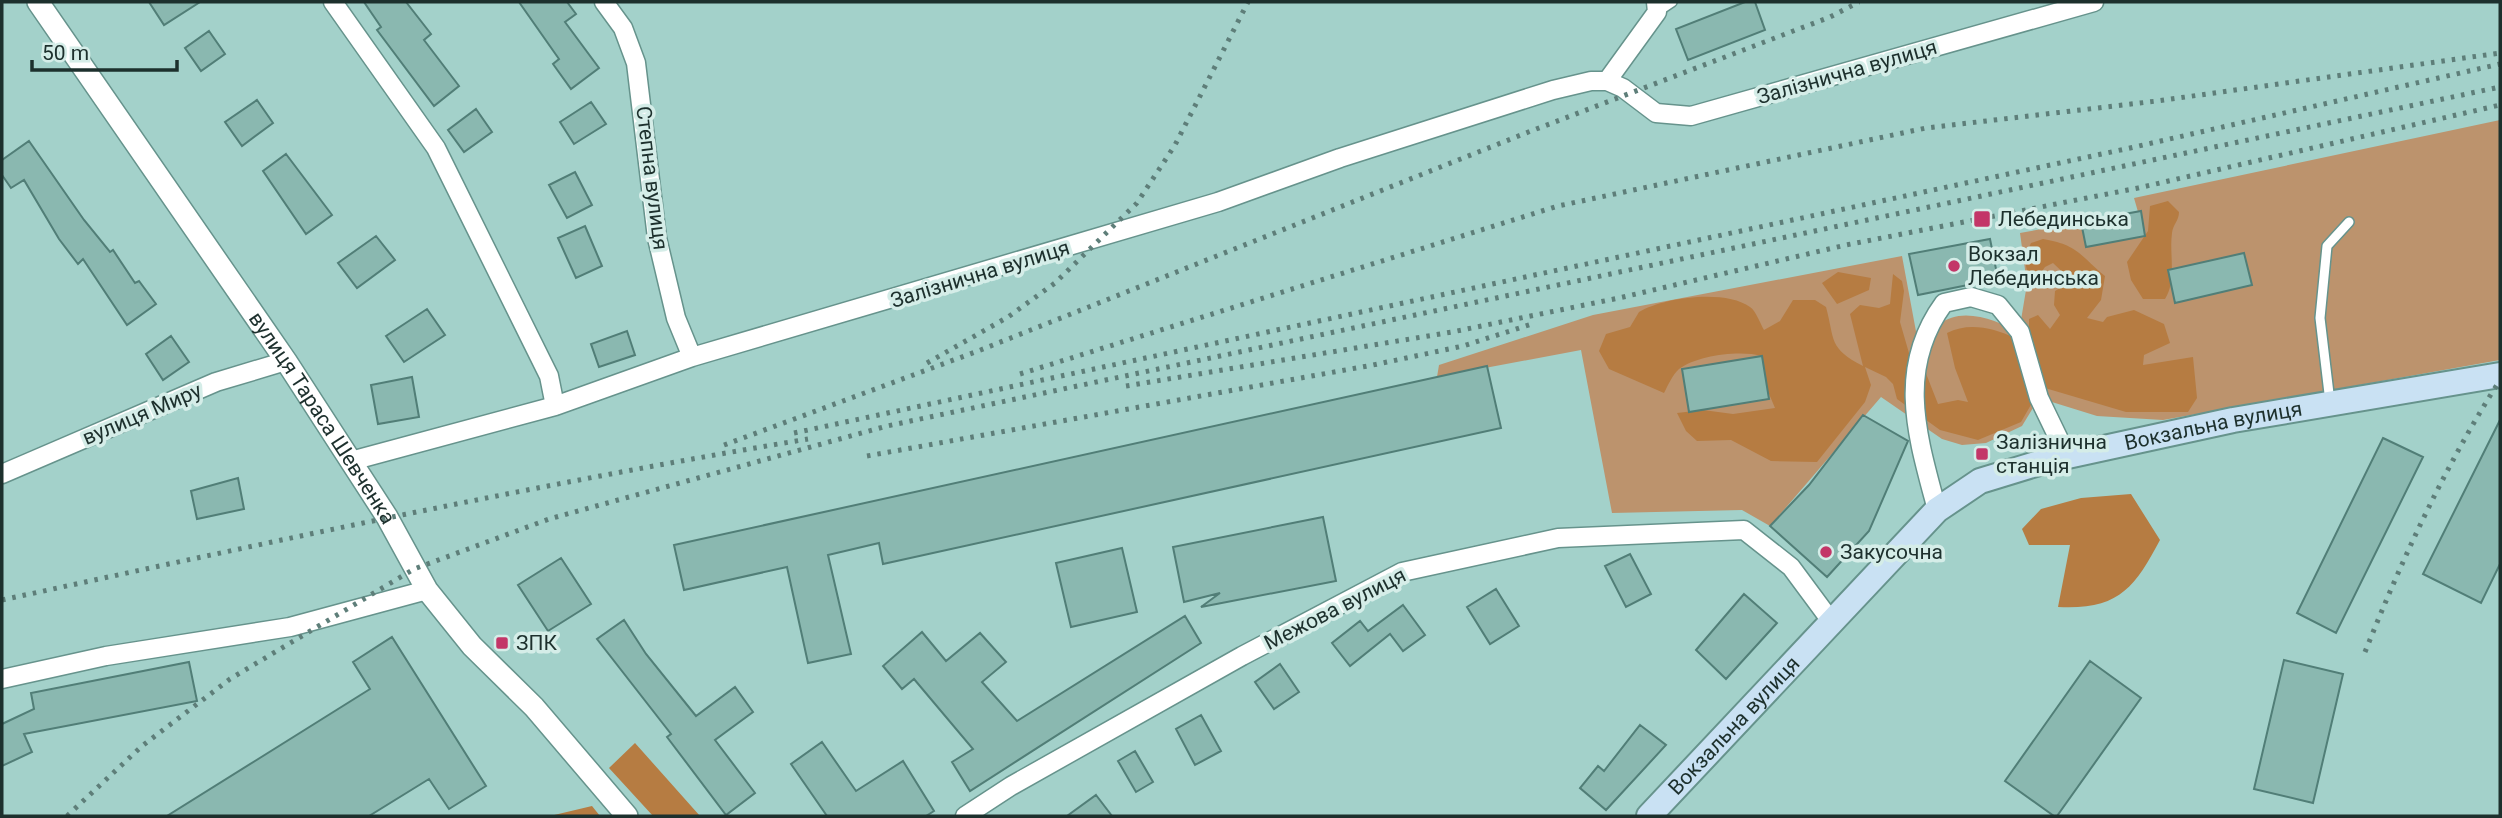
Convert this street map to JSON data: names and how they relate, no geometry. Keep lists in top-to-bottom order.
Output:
{
  "streets": {
    "main road": ["Вокзальна вулиця"],
    "street": [
      "Залізнична вулиця",
      "Степна вулиця",
      "вулиця Миру",
      "вулиця Тараса Шевченка",
      "Межова вулиця"
    ]
  },
  "crossings": [
    ["Залізнична вулиця", "Степна вулиця"],
    ["Залізнична вулиця", "вулиця Тараса Шевченка"],
    ["вулиця Миру", "вулиця Тараса Шевченка"],
    ["Вокзальна вулиця", "Межова вулиця"]
  ],
  "places": {
    "transit": ["Лебединська", "Залізнична станція", "ЗПК"],
    "other": ["Вокзал Лебединська", "Закусочна"]
  },
  "scale_bar": "50 m"
}
